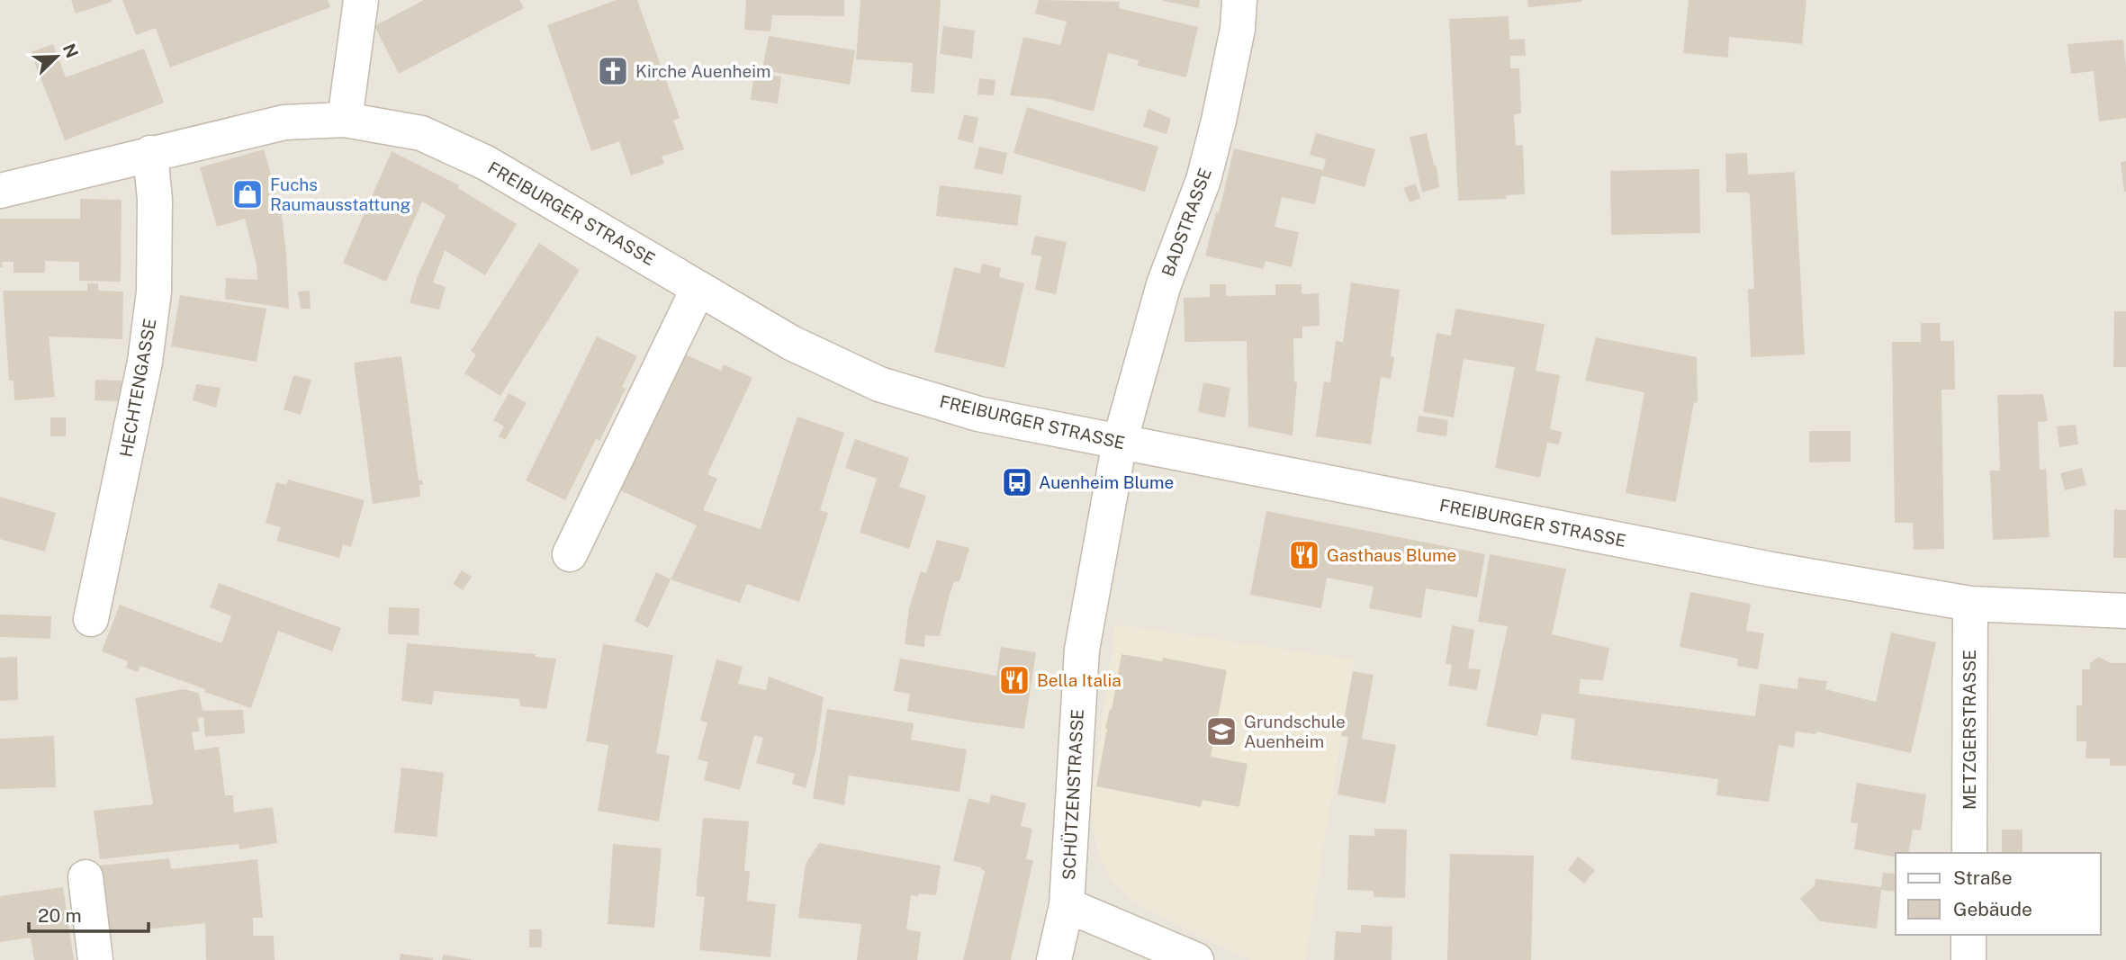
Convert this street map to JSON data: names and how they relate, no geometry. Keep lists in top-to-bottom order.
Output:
{
  "streets": {
    "street": [
      "FREIBURGER STRASSE",
      "BADSTRASSE",
      "HECHTENGASSE",
      "METZGERSTRASSE",
      "SCHÜTZENSTRASSE"
    ]
  },
  "crossings": [
    ["FREIBURGER STRASSE", "BADSTRASSE"],
    ["FREIBURGER STRASSE", "HECHTENGASSE"],
    ["FREIBURGER STRASSE", "METZGERSTRASSE"],
    ["FREIBURGER STRASSE", "SCHÜTZENSTRASSE"],
    ["BADSTRASSE", "SCHÜTZENSTRASSE"]
  ],
  "places": {
    "church": ["Kirche Auenheim"],
    "shop": ["Fuchs Raumausstattung"],
    "bus stop": ["Auenheim Blume"],
    "restaurant": ["Gasthaus Blume", "Bella Italia"],
    "school or university": ["Grundschule Auenheim"]
  },
  "legend": ["Straße", "Gebäude"],
  "scale_bar": "20 m",
  "north": "top right"
}
